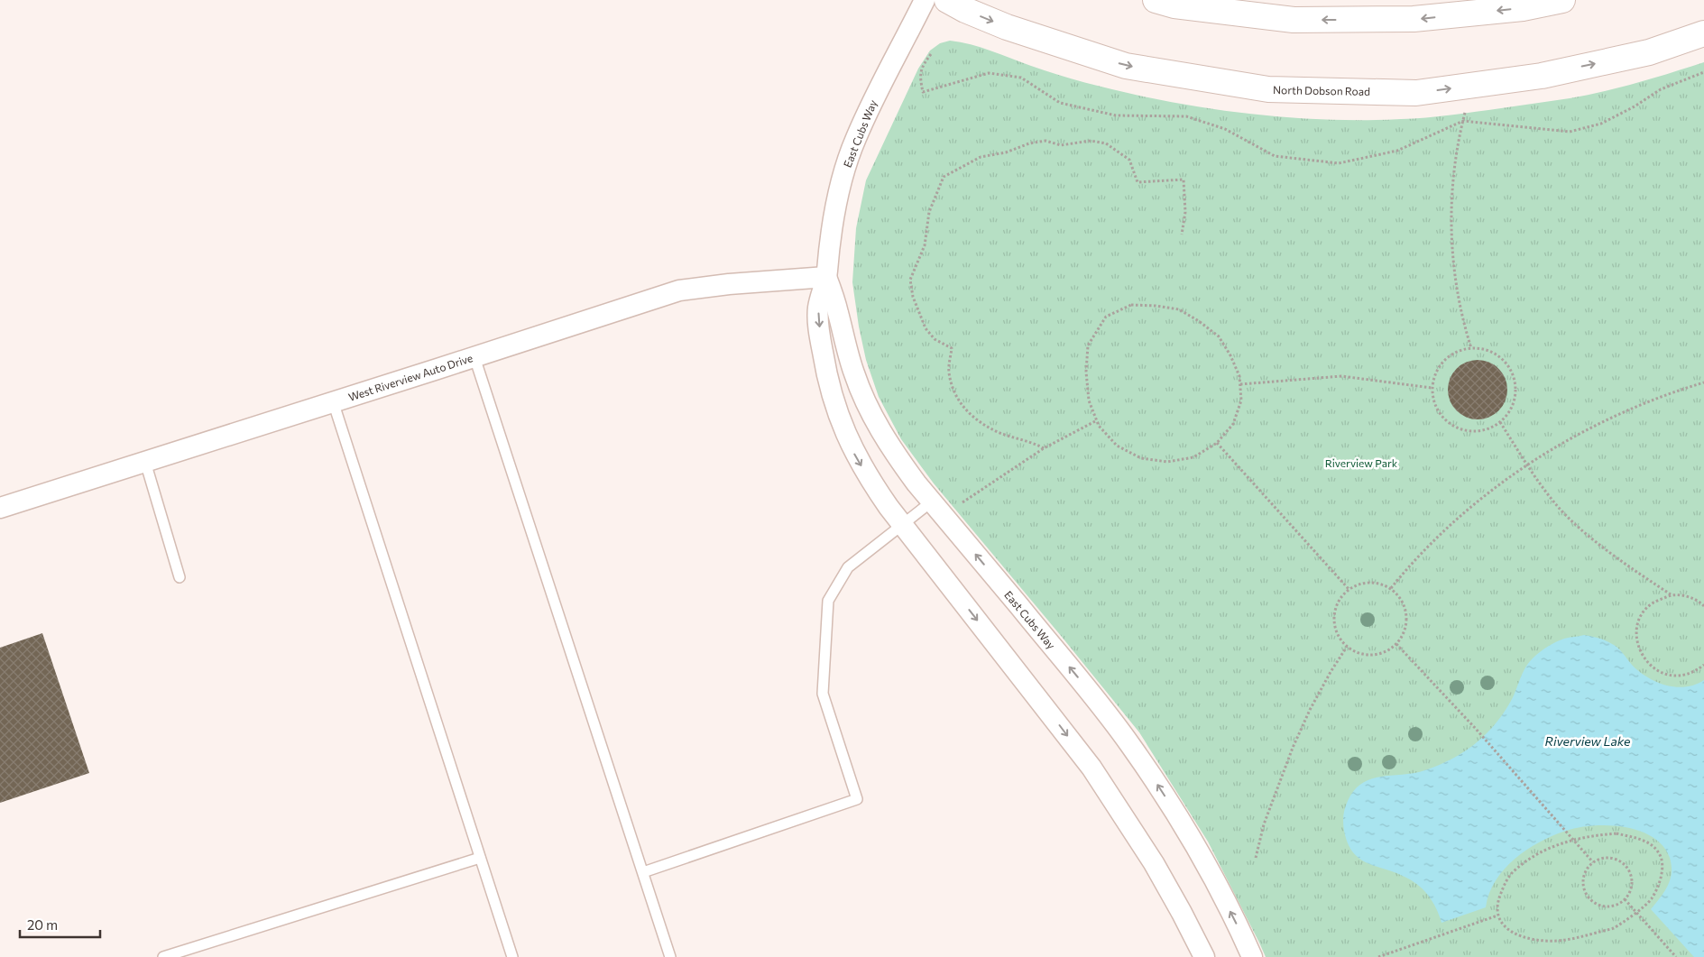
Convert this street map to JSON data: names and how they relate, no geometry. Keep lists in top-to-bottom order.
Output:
{
  "streets": {
    "main road": ["North Dobson Road"],
    "street": ["East Cubs Way", "West Riverview Auto Drive"]
  },
  "crossings": [
    ["East Cubs Way", "West Riverview Auto Drive"]
  ],
  "water": ["Riverview Lake"],
  "parks": ["Riverview Park"],
  "scale_bar": "20 m"
}
